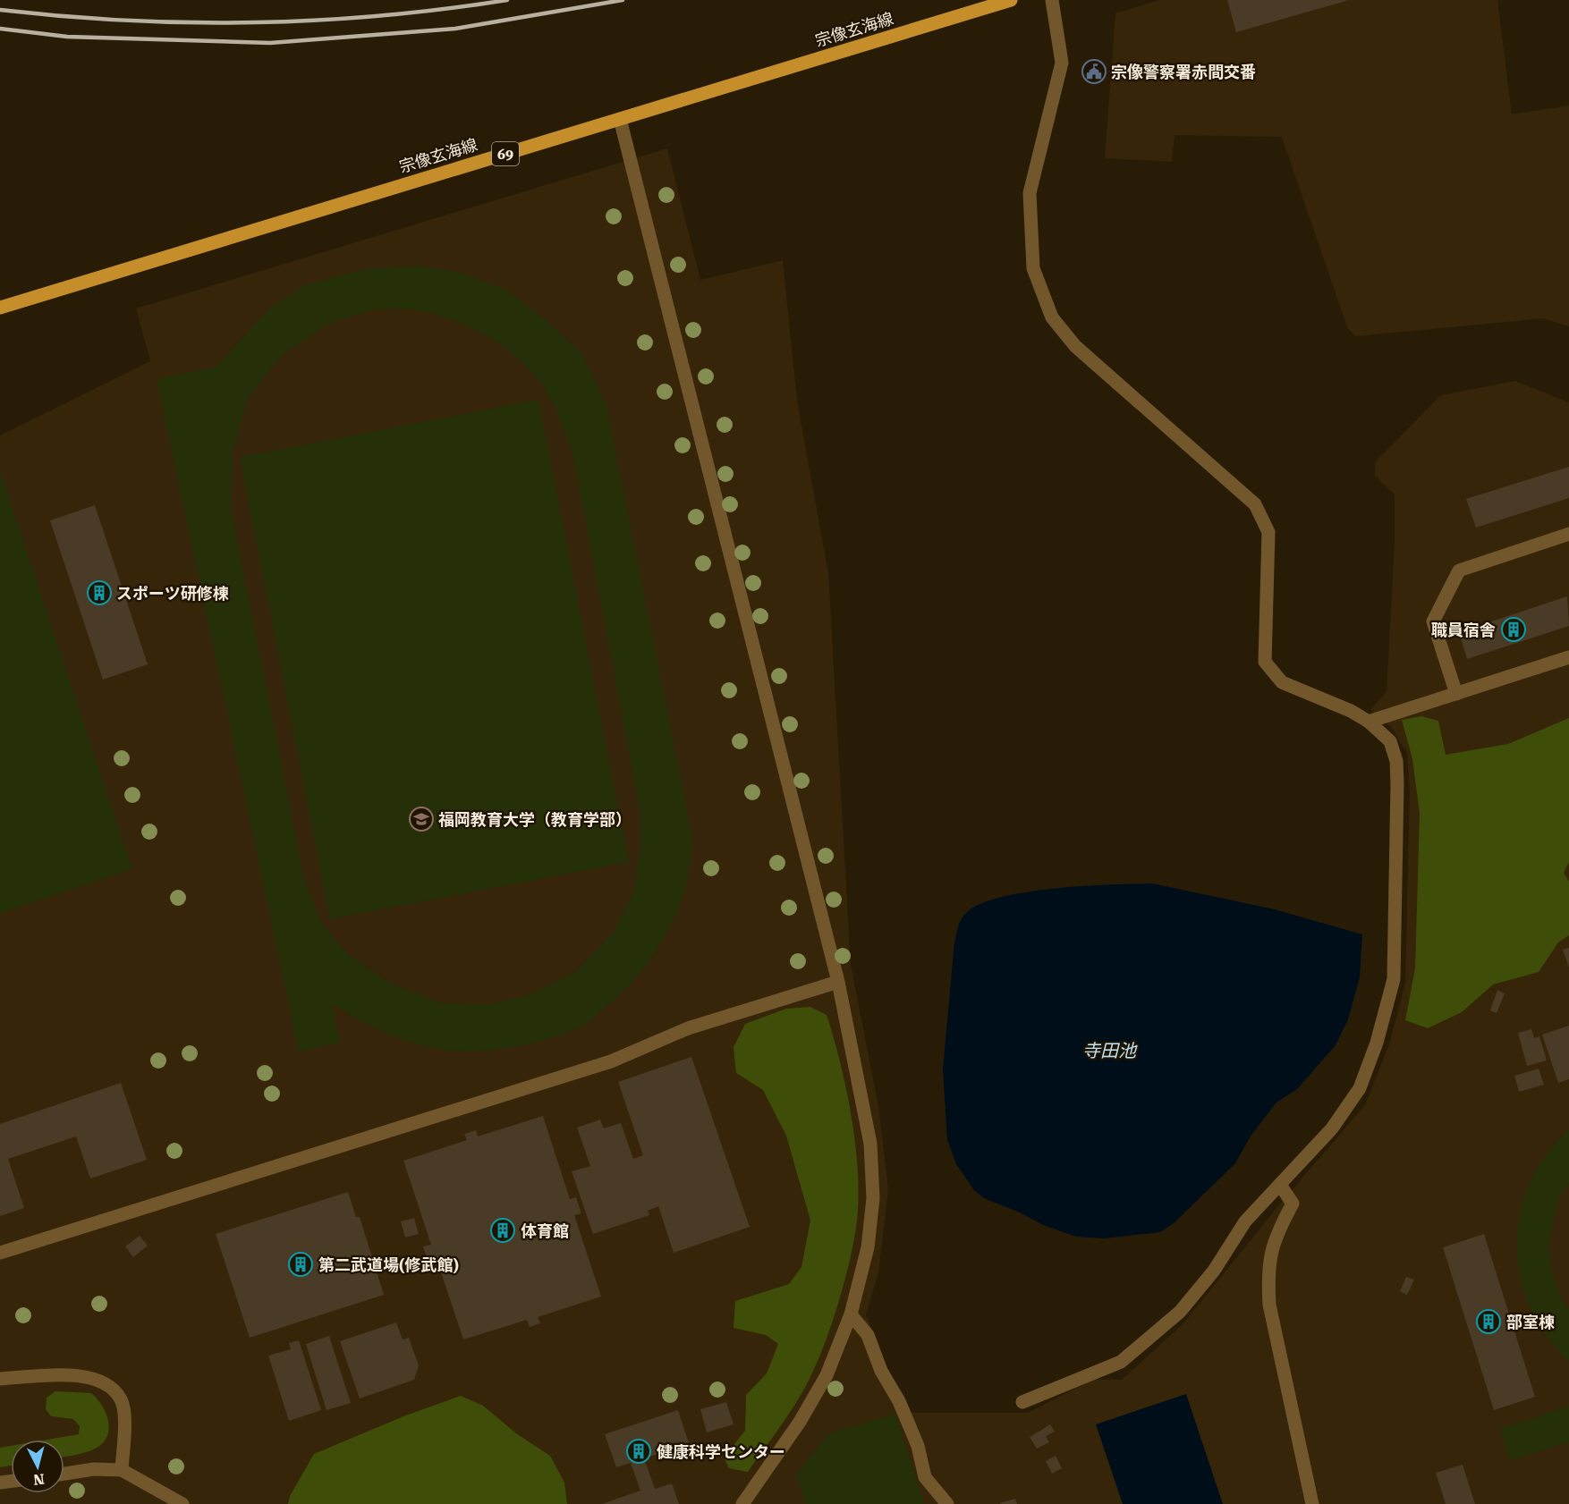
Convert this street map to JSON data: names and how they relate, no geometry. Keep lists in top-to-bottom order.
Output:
{
  "streets": {
    "main road": ["宗像玄海線", "69"]
  },
  "water": ["寺田池"],
  "places": {
    "public building": ["宗像警察署赤間交番"],
    "building": [
      "スポーツ研修棟",
      "職員宿舎",
      "体育館",
      "第二武道場(修武館)",
      "部室棟",
      "健康科学センター"
    ],
    "school or university": ["福岡教育大学（教育学部）"]
  },
  "north": "bottom"
}
